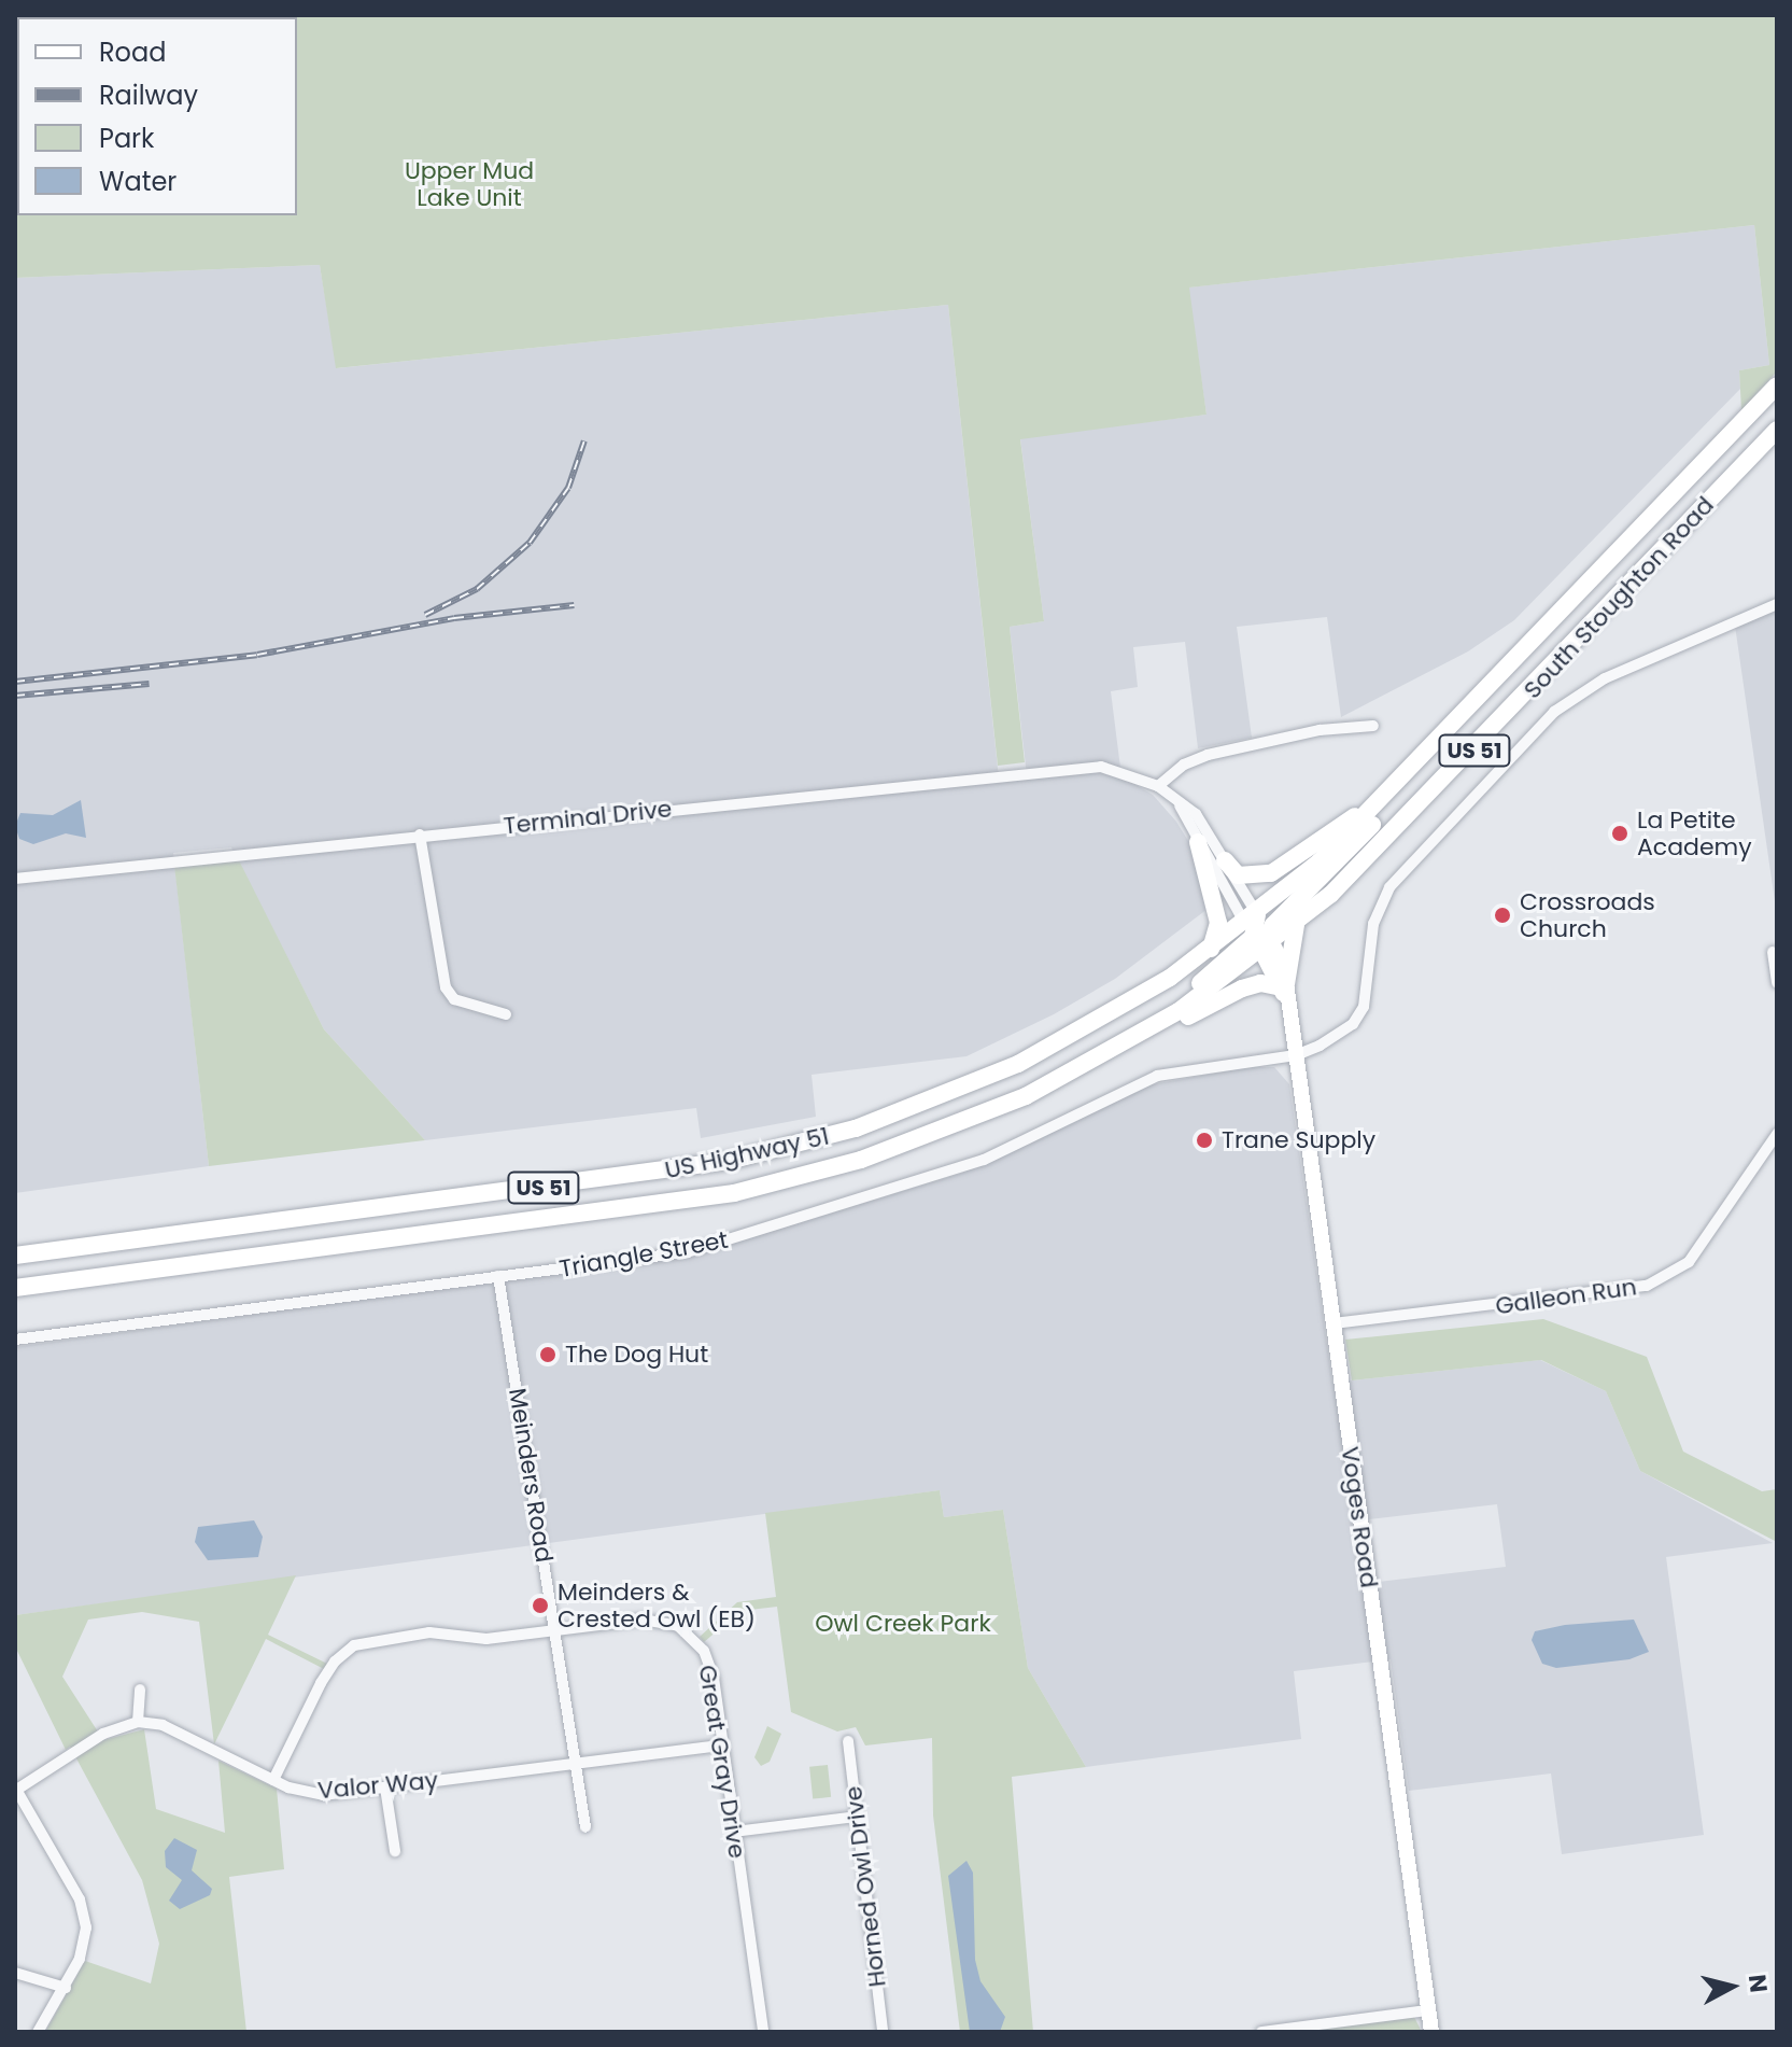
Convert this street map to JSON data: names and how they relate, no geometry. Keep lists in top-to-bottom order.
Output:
{
  "streets": {
    "main road": ["South Stoughton Road", "US 51", "US Highway 51"],
    "street": [
      "Terminal Drive",
      "Triangle Street",
      "Galleon Run",
      "Meinders Road",
      "Voges Road",
      "Great Gray Drive",
      "Valor Way",
      "Horned Owl Drive"
    ]
  },
  "crossings": [
    ["South Stoughton Road", "Terminal Drive"],
    ["South Stoughton Road", "US Highway 51"],
    ["South Stoughton Road", "Voges Road"],
    ["Terminal Drive", "US Highway 51"],
    ["Terminal Drive", "Voges Road"],
    ["US Highway 51", "Voges Road"],
    ["Triangle Street", "Meinders Road"],
    ["Triangle Street", "Voges Road"],
    ["Galleon Run", "Voges Road"],
    ["Meinders Road", "Great Gray Drive"],
    ["Meinders Road", "Valor Way"],
    ["Great Gray Drive", "Valor Way"]
  ],
  "parks": ["Upper Mud Lake Unit", "Owl Creek Park"],
  "places": [
    "La Petite Academy",
    "Crossroads Church",
    "Trane Supply",
    "The Dog Hut",
    "Meinders & Crested Owl (EB)"
  ],
  "legend": [
    "Road",
    "Railway",
    "Park",
    "Water"
  ],
  "north": "right"
}
